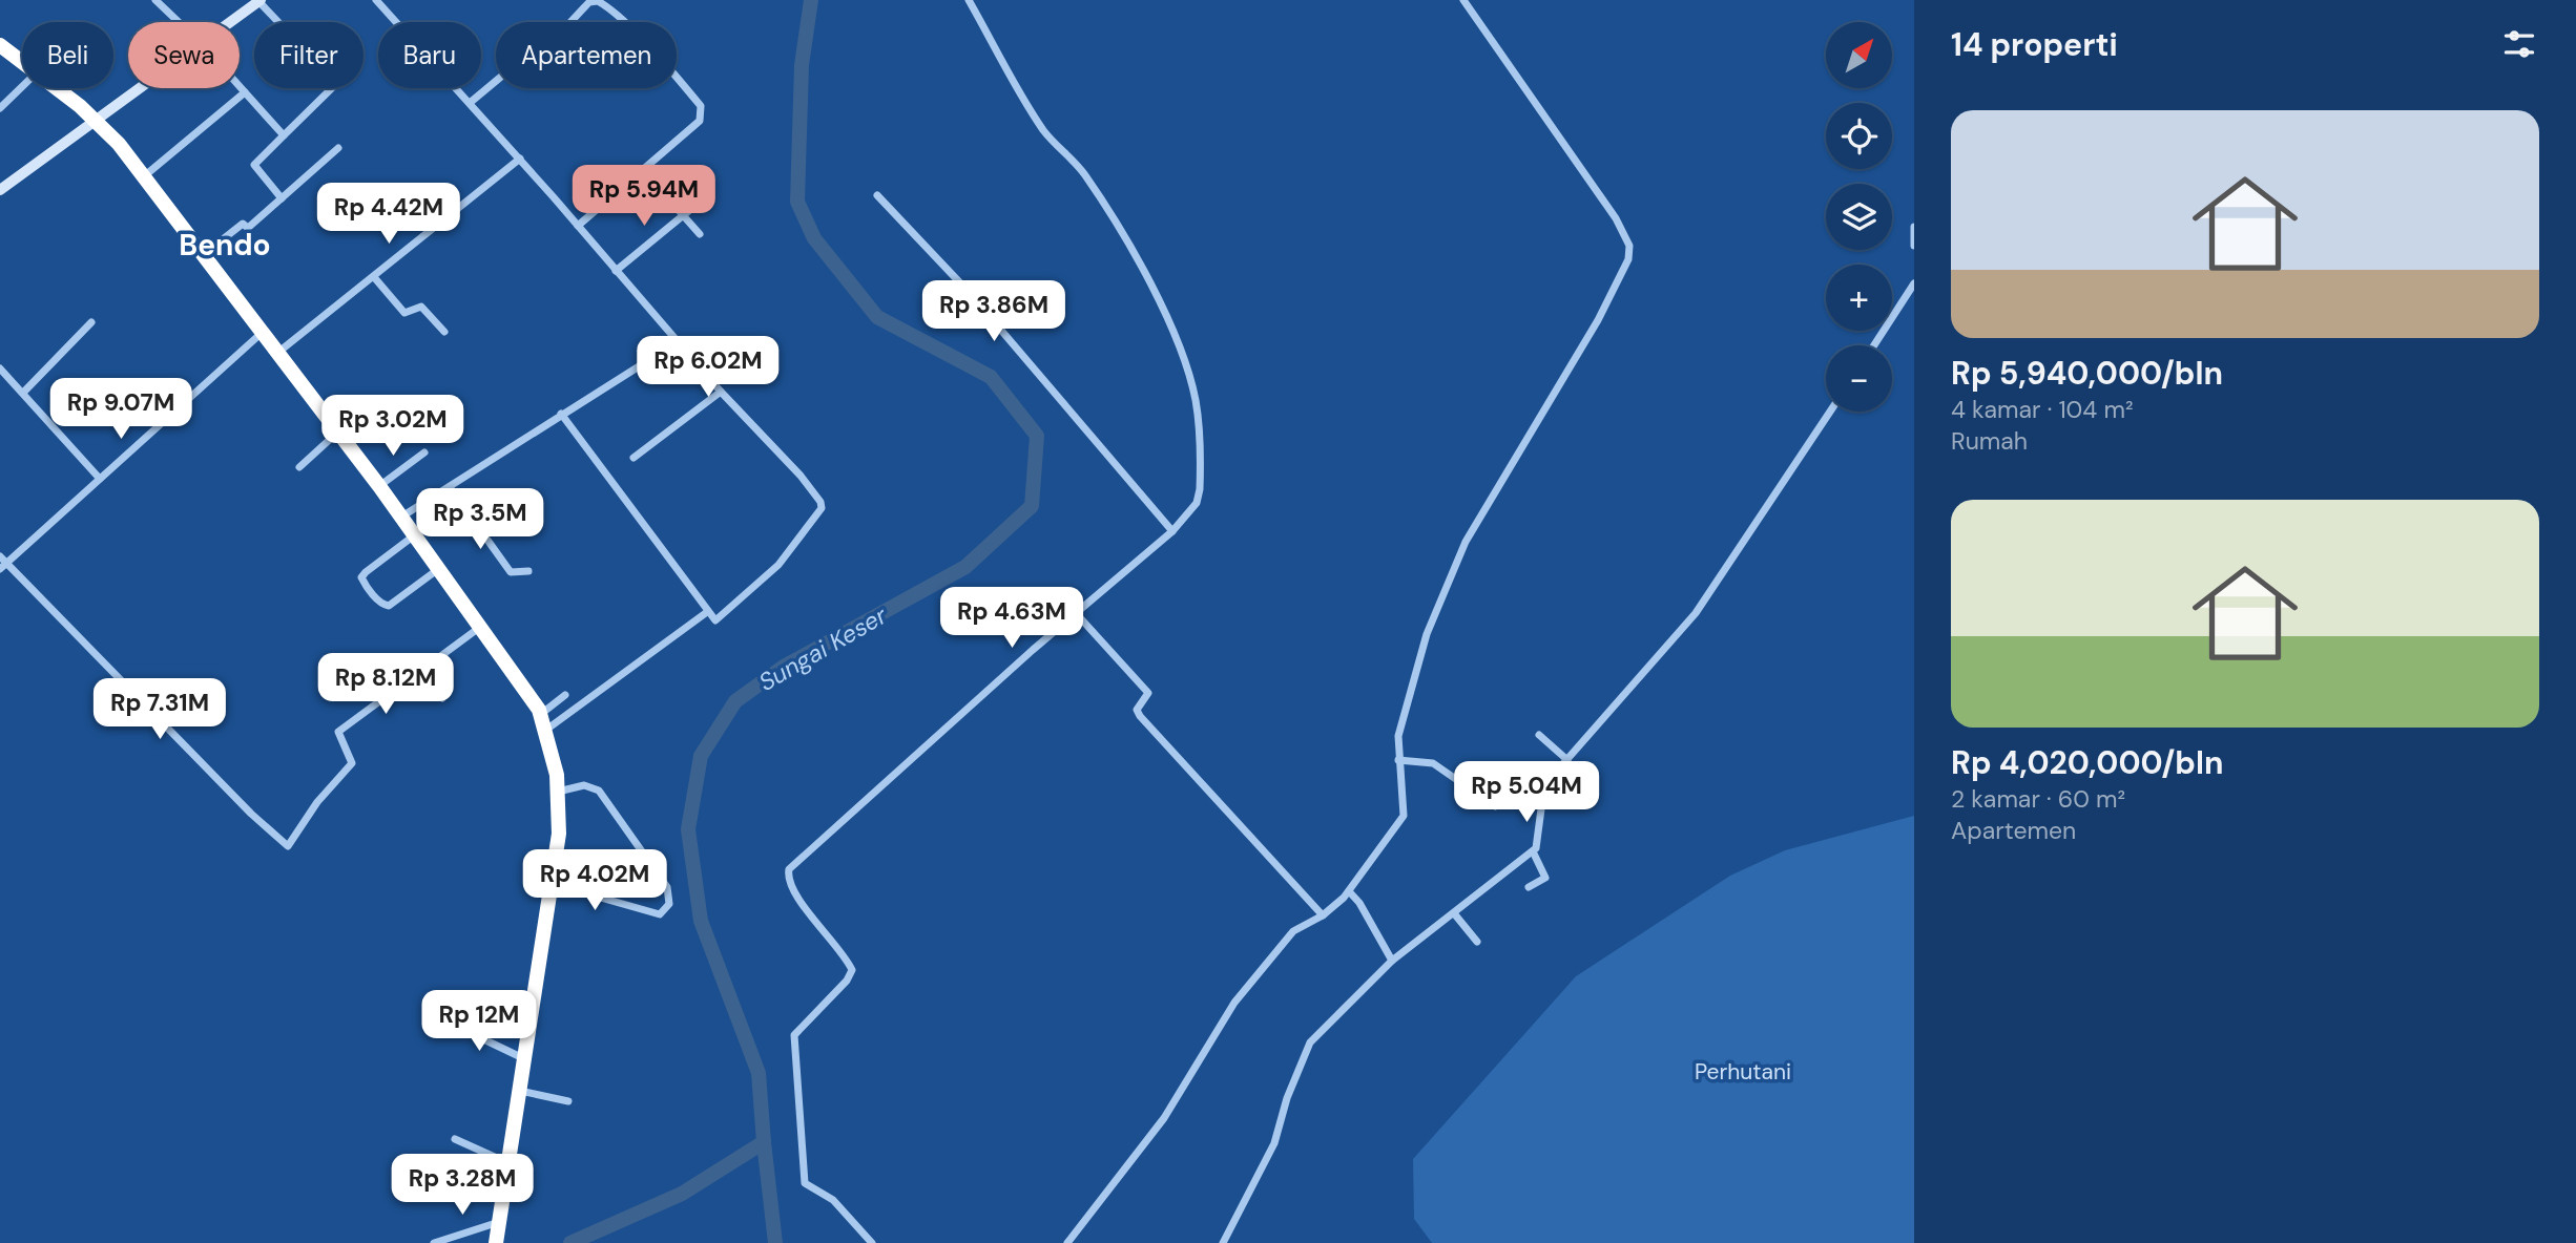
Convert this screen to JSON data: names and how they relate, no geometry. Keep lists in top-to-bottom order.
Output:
{
  "districts": ["Bendo"],
  "water": ["Sungai Keser"],
  "parks": ["Perhutani"],
  "north": "top right",
  "page": {
    "heading": "14 properti",
    "map_buttons": ["+", "−"],
    "chip": [
      "Beli",
      "Sewa",
      "Filter",
      "Baru",
      "Apartemen"
    ],
    "list": [
      {
        "name": "Rp 5,940,000/bln",
        "note": "4 kamar · 104 m² · Rumah"
      },
      {
        "name": "Rp 4,020,000/bln",
        "note": "2 kamar · 60 m² · Apartemen"
      }
    ],
    "price": [
      "Rp 5.94M",
      "Rp 4.42M",
      "Rp 3.86M",
      "Rp 6.02M",
      "Rp 9.07M",
      "Rp 3.02M",
      "Rp 3.5M",
      "Rp 4.63M",
      "Rp 8.12M",
      "Rp 7.31M",
      "Rp 5.04M",
      "Rp 4.02M",
      "Rp 12M",
      "Rp 3.28M"
    ]
  }
}
